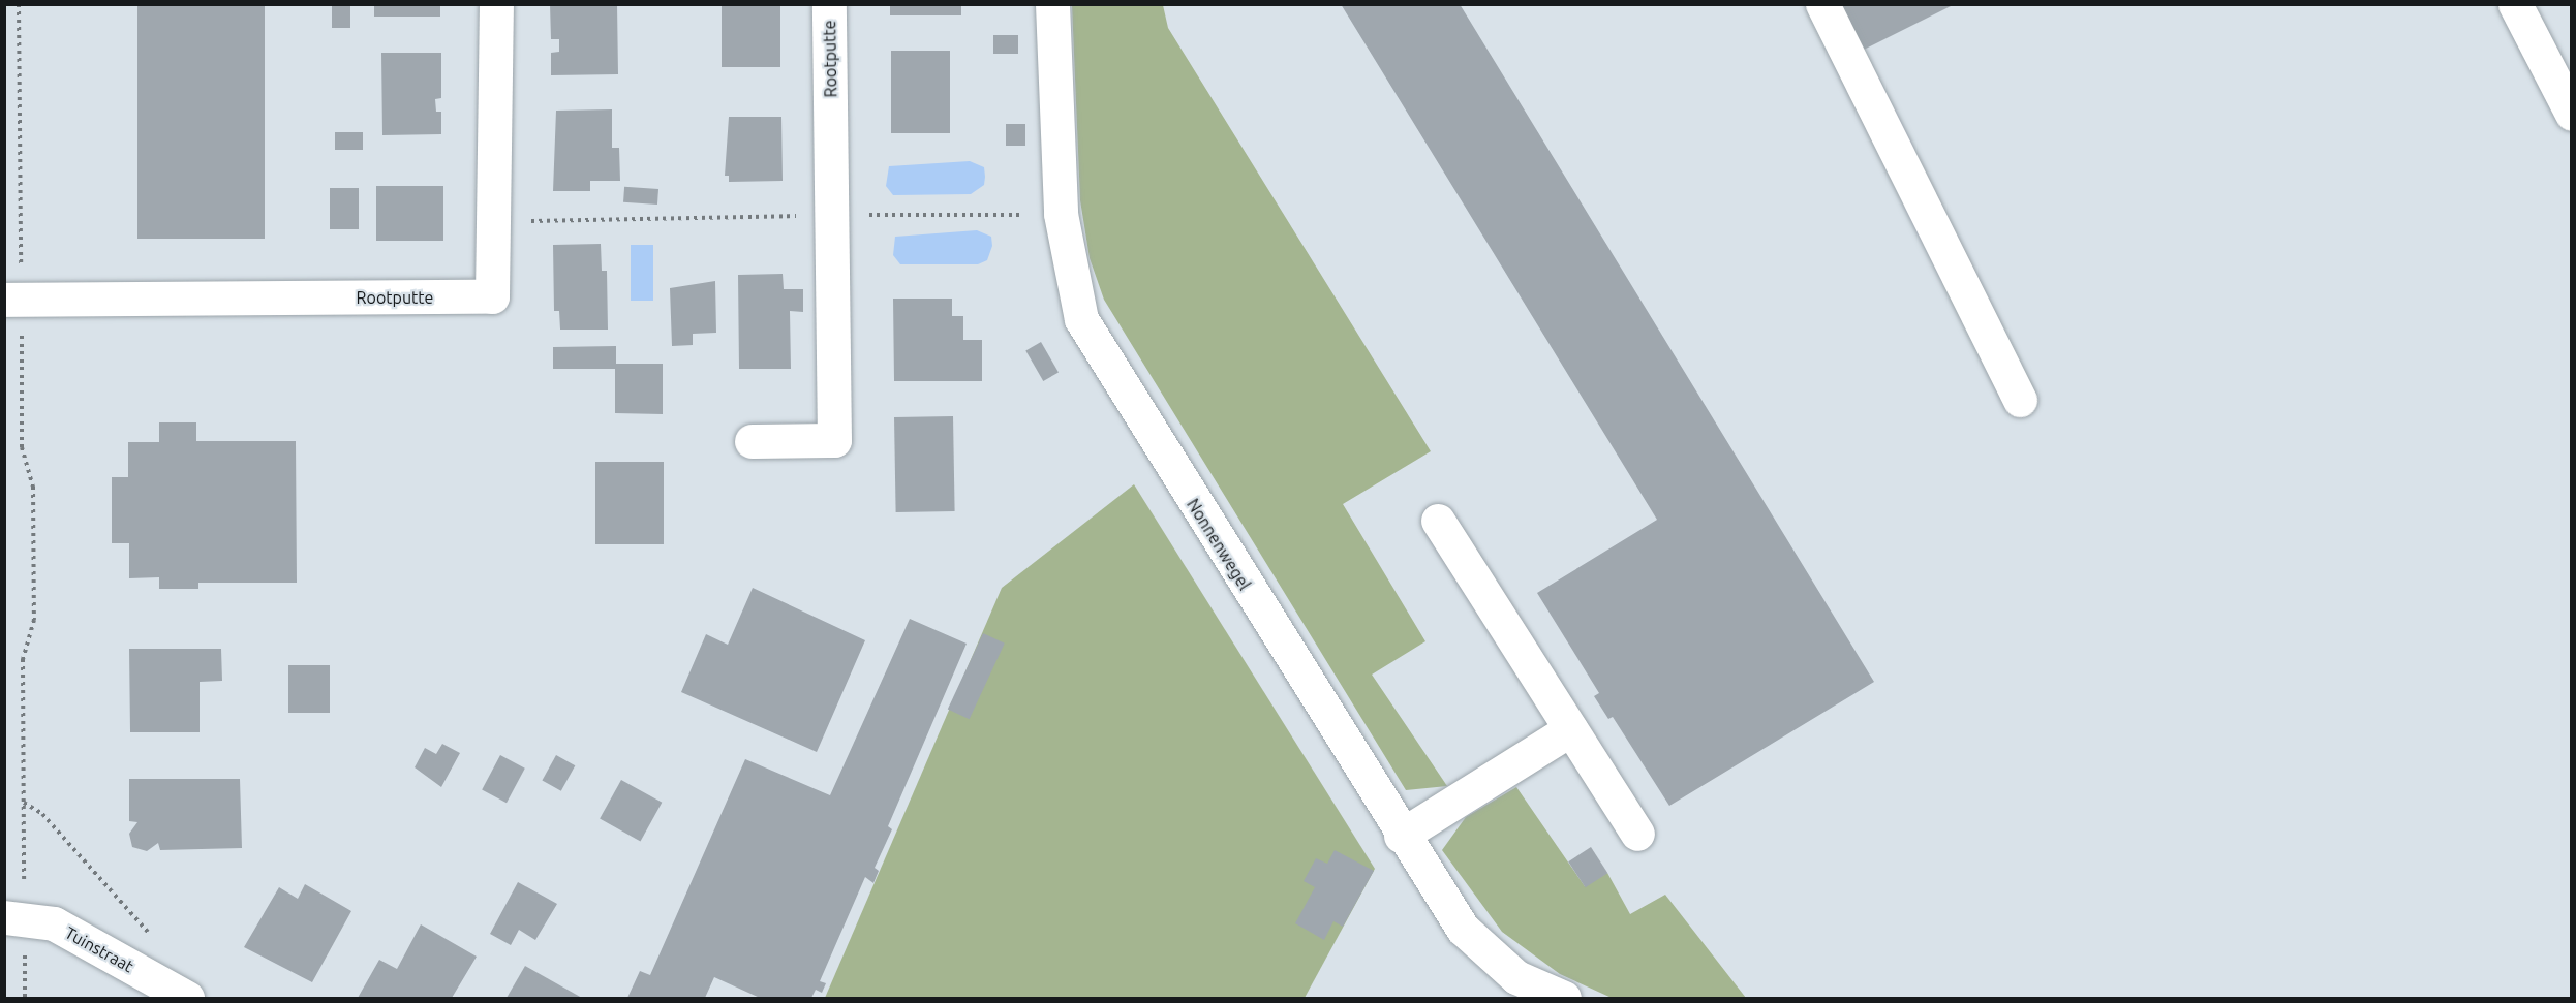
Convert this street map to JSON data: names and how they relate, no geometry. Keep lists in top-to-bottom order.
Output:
{
  "streets": {
    "street": ["Rootputte", "Nonnenwegel", "Tuinstraat"]
  }
}
